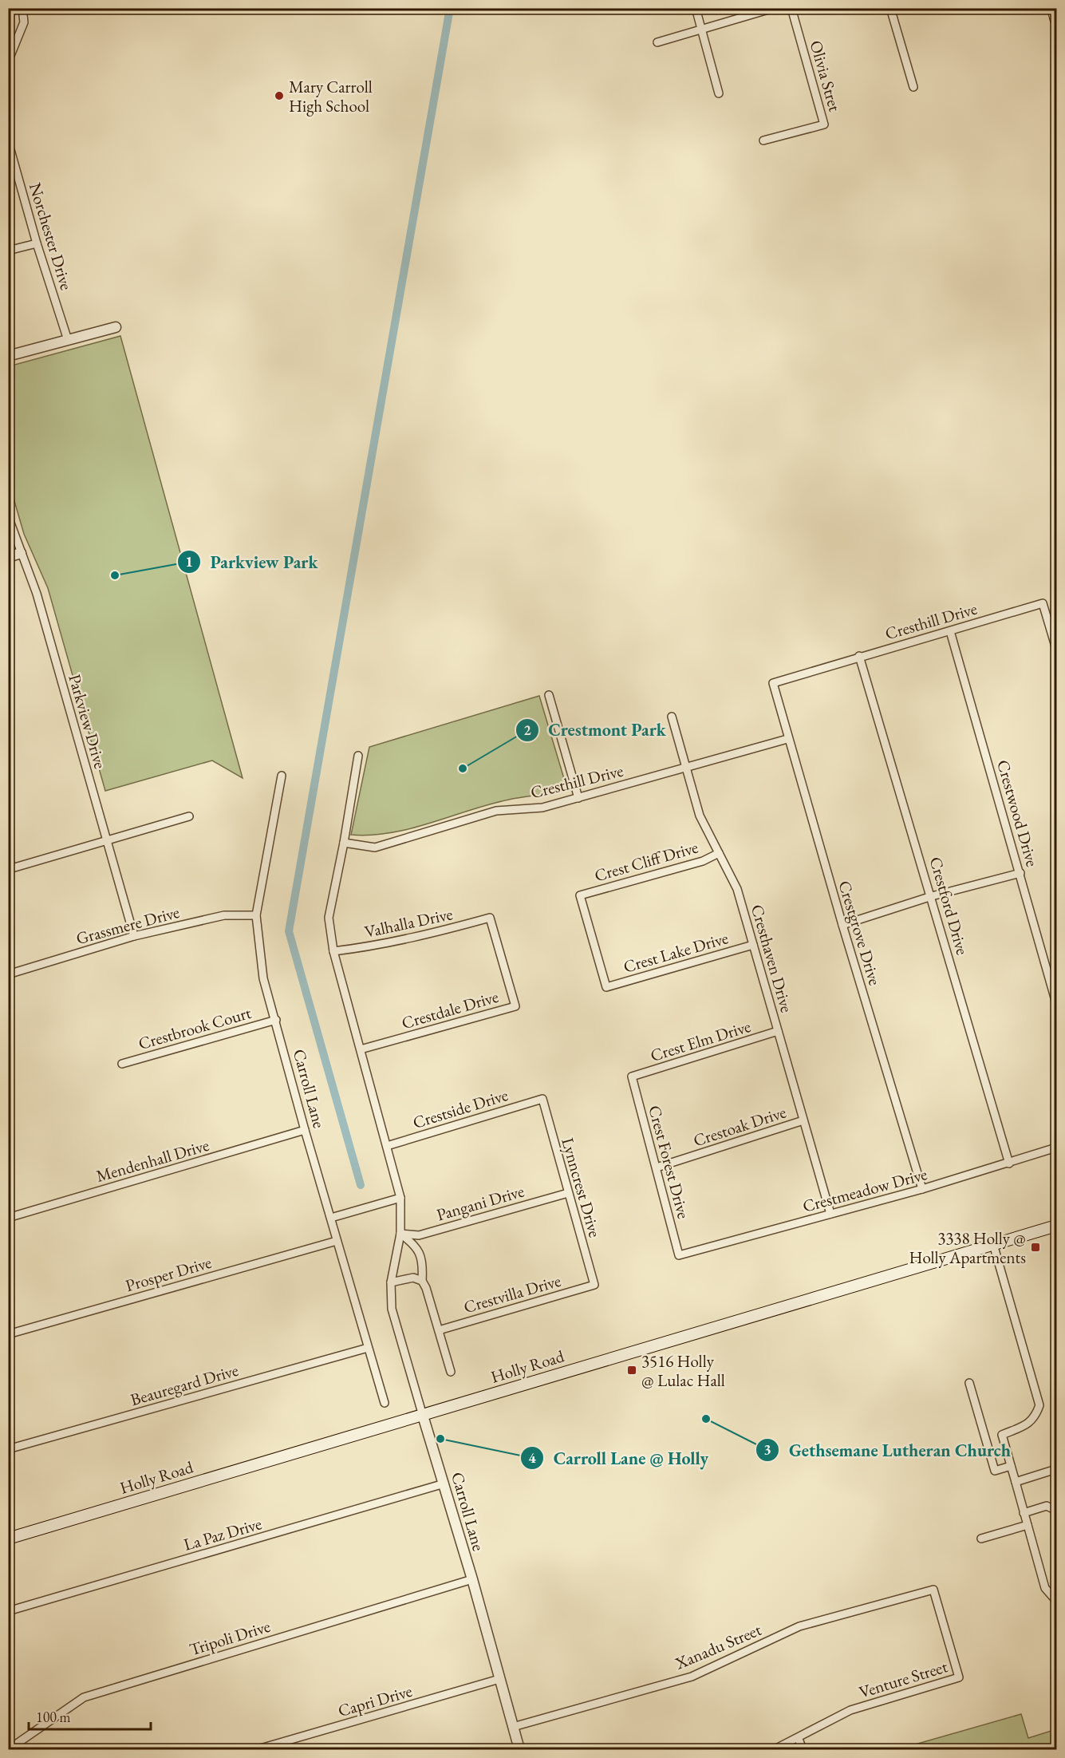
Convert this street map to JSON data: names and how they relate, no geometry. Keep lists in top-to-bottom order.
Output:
{
  "streets": {
    "main road": ["Holly Road"],
    "street": [
      "Olivia Stret",
      "Norchester Drive",
      "Cresthill Drive",
      "Parkview Drive",
      "Crestwood Drive",
      "Crest Cliff Drive",
      "Crestford Drive",
      "Valhalla Drive",
      "Grassmere Drive",
      "Crestgrove Drive",
      "Crest Lake Drive",
      "Cresthaven Drive",
      "Crestdale Drive",
      "Crestbrook Court",
      "Crest Elm Drive",
      "Carroll Lane",
      "Crestside Drive",
      "Crestoak Drive",
      "Mendenhall Drive",
      "Crest Forest Drive",
      "Lynncrest Drive",
      "Crestmeadow Drive",
      "Pangani Drive",
      "Prosper Drive",
      "Crestvilla Drive",
      "Beauregard Drive",
      "La Paz Drive",
      "Tripoli Drive",
      "Xanadu Street",
      "Venture Street",
      "Capri Drive"
    ]
  },
  "crossings": [
    ["Cresthill Drive", "Crestwood Drive"],
    ["Cresthill Drive", "Crestford Drive"],
    ["Cresthill Drive", "Crestgrove Drive"],
    ["Cresthill Drive", "Cresthaven Drive"],
    ["Cresthill Drive", "Carroll Lane"],
    ["Parkview Drive", "Grassmere Drive"],
    ["Crest Cliff Drive", "Crest Lake Drive"],
    ["Crest Cliff Drive", "Cresthaven Drive"],
    ["Crestford Drive", "Crestmeadow Drive"],
    ["Valhalla Drive", "Crestdale Drive"],
    ["Valhalla Drive", "Carroll Lane"],
    ["Grassmere Drive", "Carroll Lane"],
    ["Crestgrove Drive", "Crestmeadow Drive"],
    ["Crest Lake Drive", "Cresthaven Drive"],
    ["Cresthaven Drive", "Crest Elm Drive"],
    ["Cresthaven Drive", "Crestoak Drive"],
    ["Cresthaven Drive", "Crestmeadow Drive"],
    ["Crestdale Drive", "Carroll Lane"],
    ["Crestbrook Court", "Carroll Lane"],
    ["Crest Elm Drive", "Crest Forest Drive"],
    ["Carroll Lane", "Crestside Drive"],
    ["Carroll Lane", "Mendenhall Drive"],
    ["Carroll Lane", "Pangani Drive"],
    ["Carroll Lane", "Prosper Drive"],
    ["Carroll Lane", "Holly Road"],
    ["Carroll Lane", "Beauregard Drive"],
    ["Carroll Lane", "La Paz Drive"],
    ["Carroll Lane", "Tripoli Drive"],
    ["Carroll Lane", "Xanadu Street"],
    ["Carroll Lane", "Capri Drive"],
    ["Crestside Drive", "Lynncrest Drive"],
    ["Crestoak Drive", "Crest Forest Drive"],
    ["Crest Forest Drive", "Crestmeadow Drive"],
    ["Lynncrest Drive", "Pangani Drive"],
    ["Lynncrest Drive", "Crestvilla Drive"],
    ["Xanadu Street", "Venture Street"]
  ],
  "places": {
    "other": [
      "Mary Carroll High School",
      "Parkview Park",
      "Crestmont Park",
      "Gethsemane Lutheran Church",
      "Carroll Lane @ Holly"
    ],
    "transit": ["3338 Holly @ Holly Apartments", "3516 Holly @ Lulac Hall"]
  },
  "scale_bar": "100 m"
}
